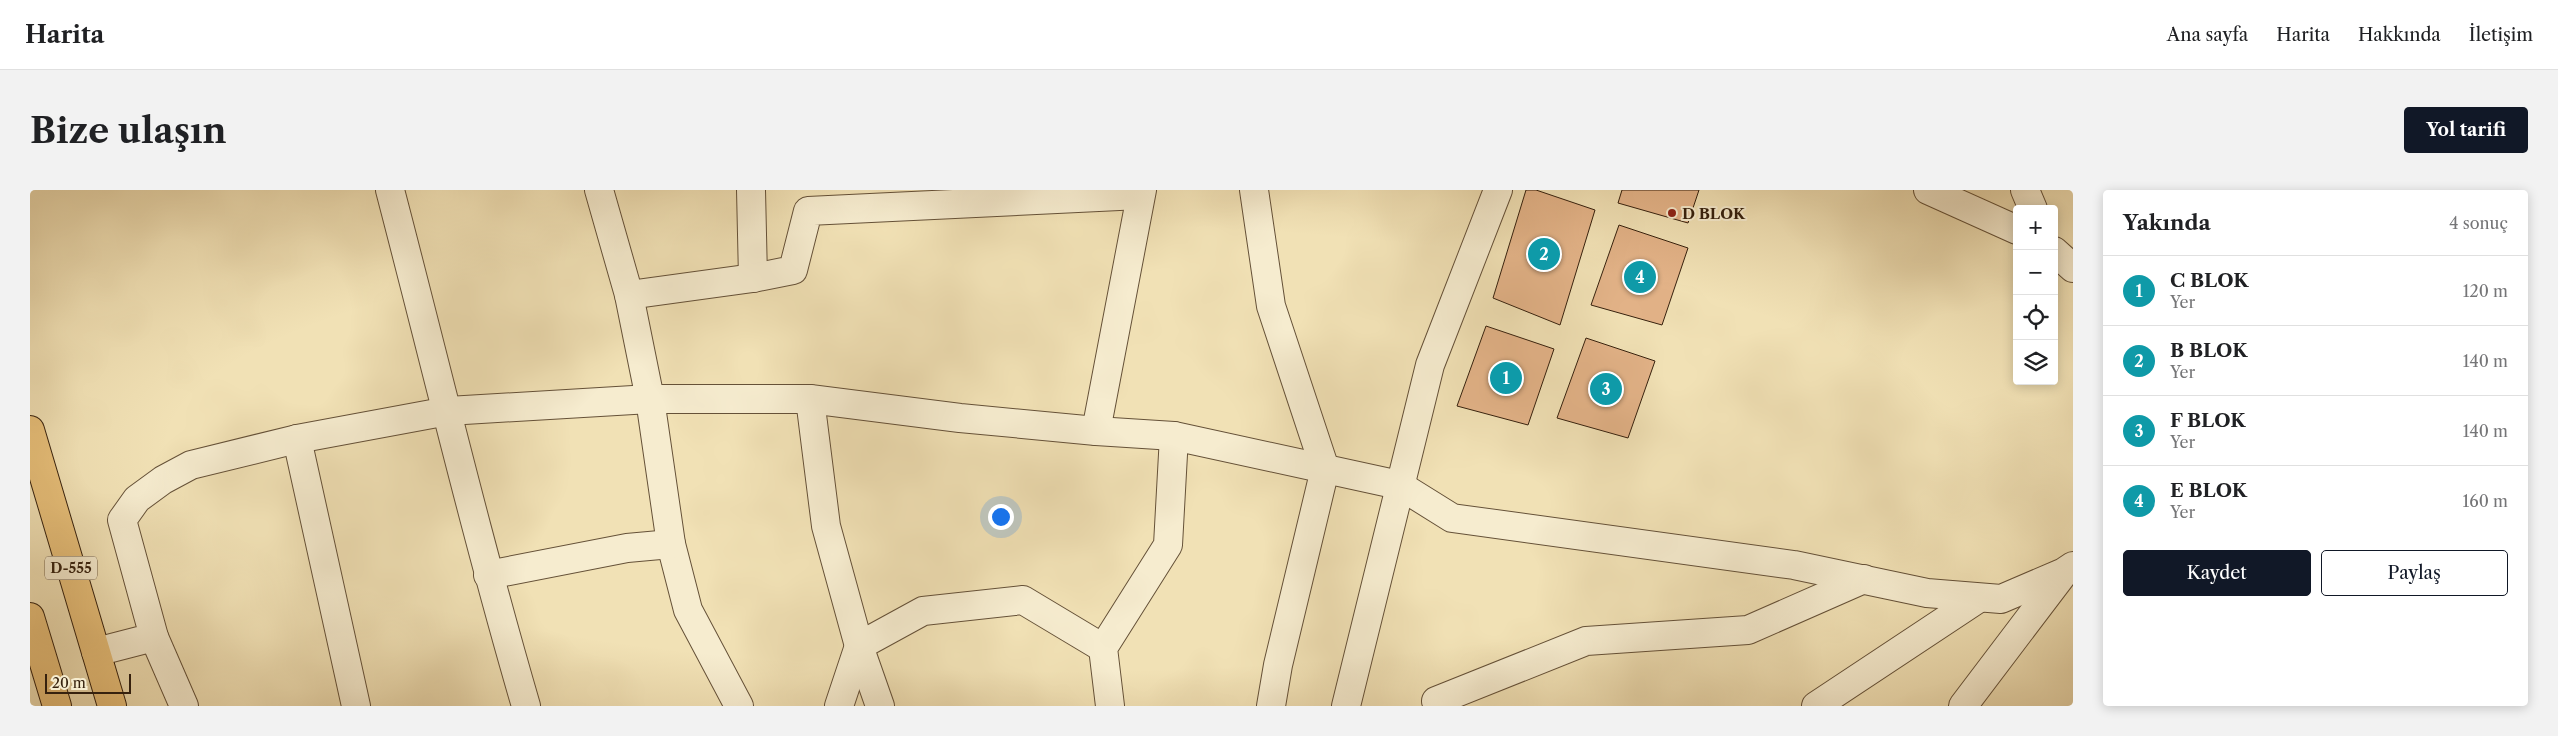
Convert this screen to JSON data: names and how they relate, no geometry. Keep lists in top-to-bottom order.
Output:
{
  "streets": {
    "highway": ["D-555"]
  },
  "places": ["D BLOK"],
  "scale_bar": "20 m",
  "page": {
    "header": "Harita",
    "nav": [
      "Ana sayfa",
      "Harita",
      "Hakkında",
      "İletişim"
    ],
    "buttons": [
      "Yol tarifi",
      ["Kaydet", "Paylaş"]
    ],
    "title": "Bize ulaşın",
    "heading": ["Yakında", "4 sonuç"],
    "map_buttons": ["+", "−"],
    "pins": [
      "2",
      "4",
      "1",
      "3"
    ],
    "list": [
      {
        "mark": "1",
        "name": "C BLOK",
        "note": "Yer",
        "value": "120 m"
      },
      {
        "mark": "2",
        "name": "B BLOK",
        "note": "Yer",
        "value": "140 m"
      },
      {
        "mark": "3",
        "name": "F BLOK",
        "note": "Yer",
        "value": "140 m"
      },
      {
        "mark": "4",
        "name": "E BLOK",
        "note": "Yer",
        "value": "160 m"
      }
    ],
    "scale": "20 m"
  }
}
